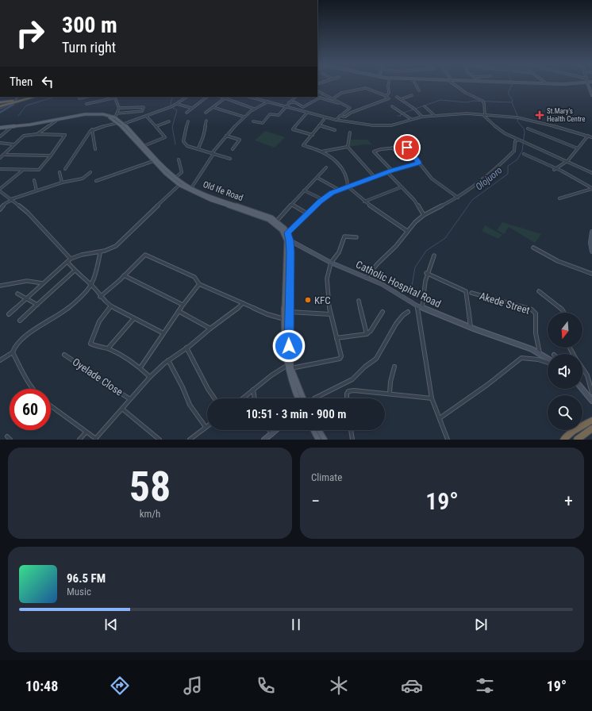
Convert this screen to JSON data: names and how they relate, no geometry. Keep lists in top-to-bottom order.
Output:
{
  "streets": {
    "main road": ["Old Ife Road", "Catholic Hospital Road"],
    "street": ["Akede Street", "Oyelade Close"]
  },
  "crossings": [
    ["Old Ife Road", "Catholic Hospital Road"],
    ["Catholic Hospital Road", "Akede Street"]
  ],
  "water": ["Olojuoro"],
  "places": {
    "health": ["St.Mary's Health Centre"],
    "other": ["KFC"]
  },
  "north": "bottom",
  "page": {
    "turn": ["300 m", "Turn right"],
    "then": "Then",
    "limit": "60",
    "trip": "10:51 · 3 min · 900 m",
    "tile": [
      ["58", "km/h"],
      "Climate"
    ],
    "heat": ["−", "19°", "+"],
    "song": ["96.5 FM", "Music"],
    "tabs": ["10:48", "19°"]
  }
}
